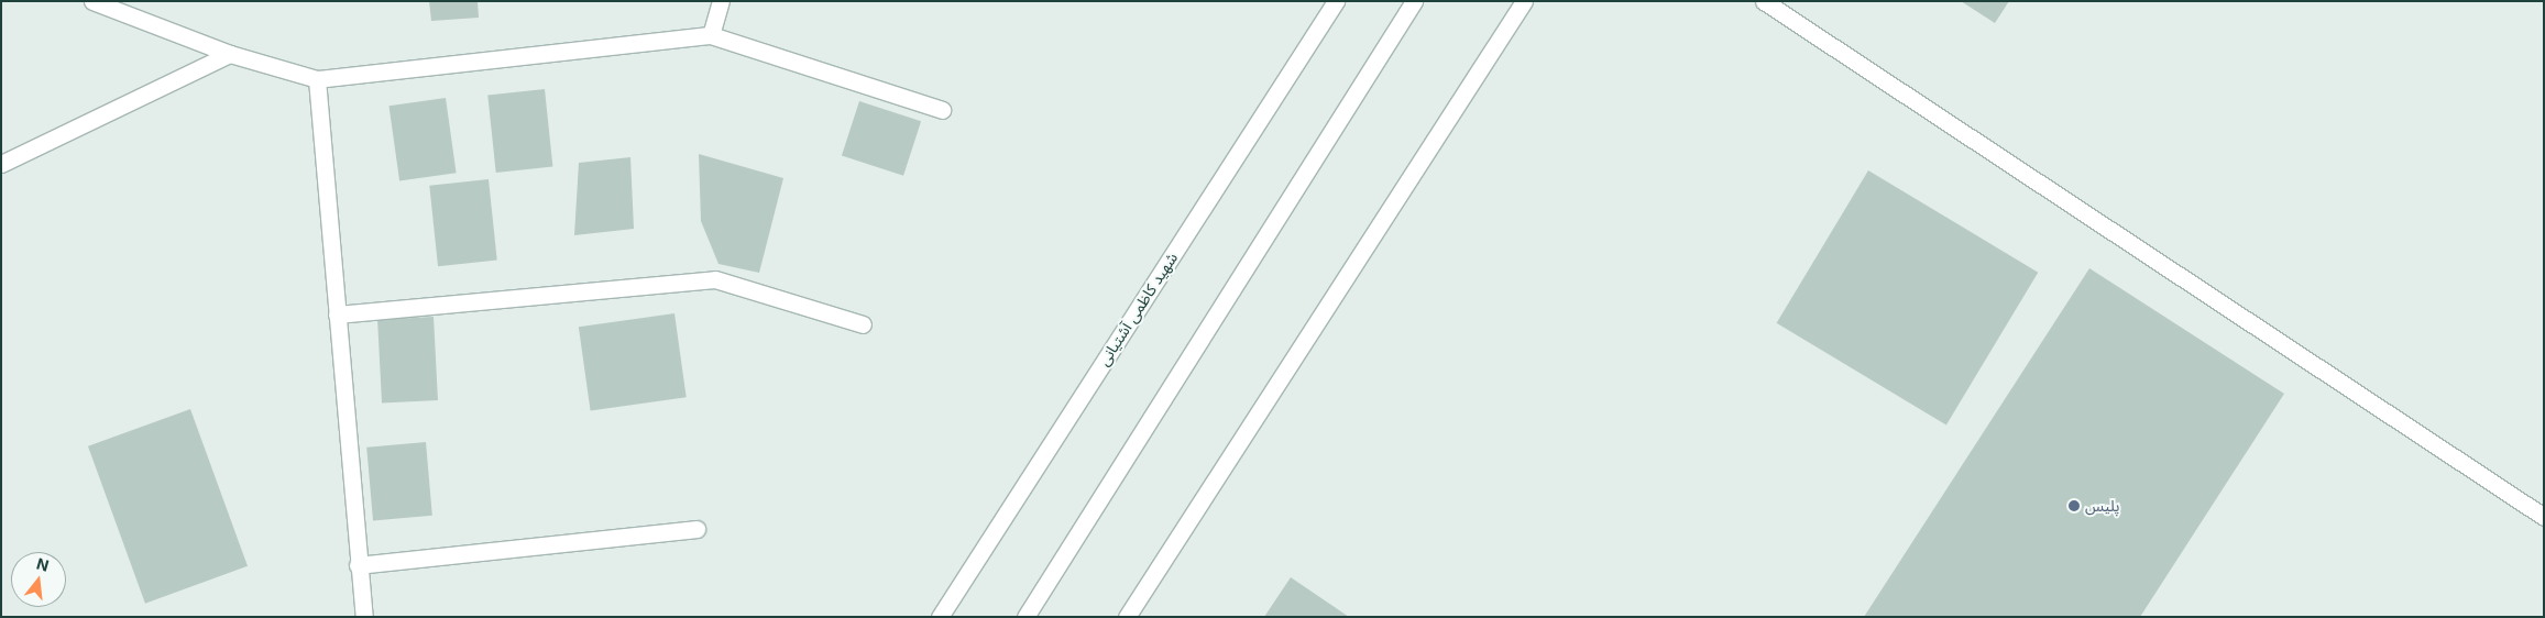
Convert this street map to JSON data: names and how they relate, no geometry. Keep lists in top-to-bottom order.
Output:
{
  "streets": {
    "street": ["شهید کاظمی آشتیانی"]
  },
  "places": ["پلیس"],
  "north": "top"
}
